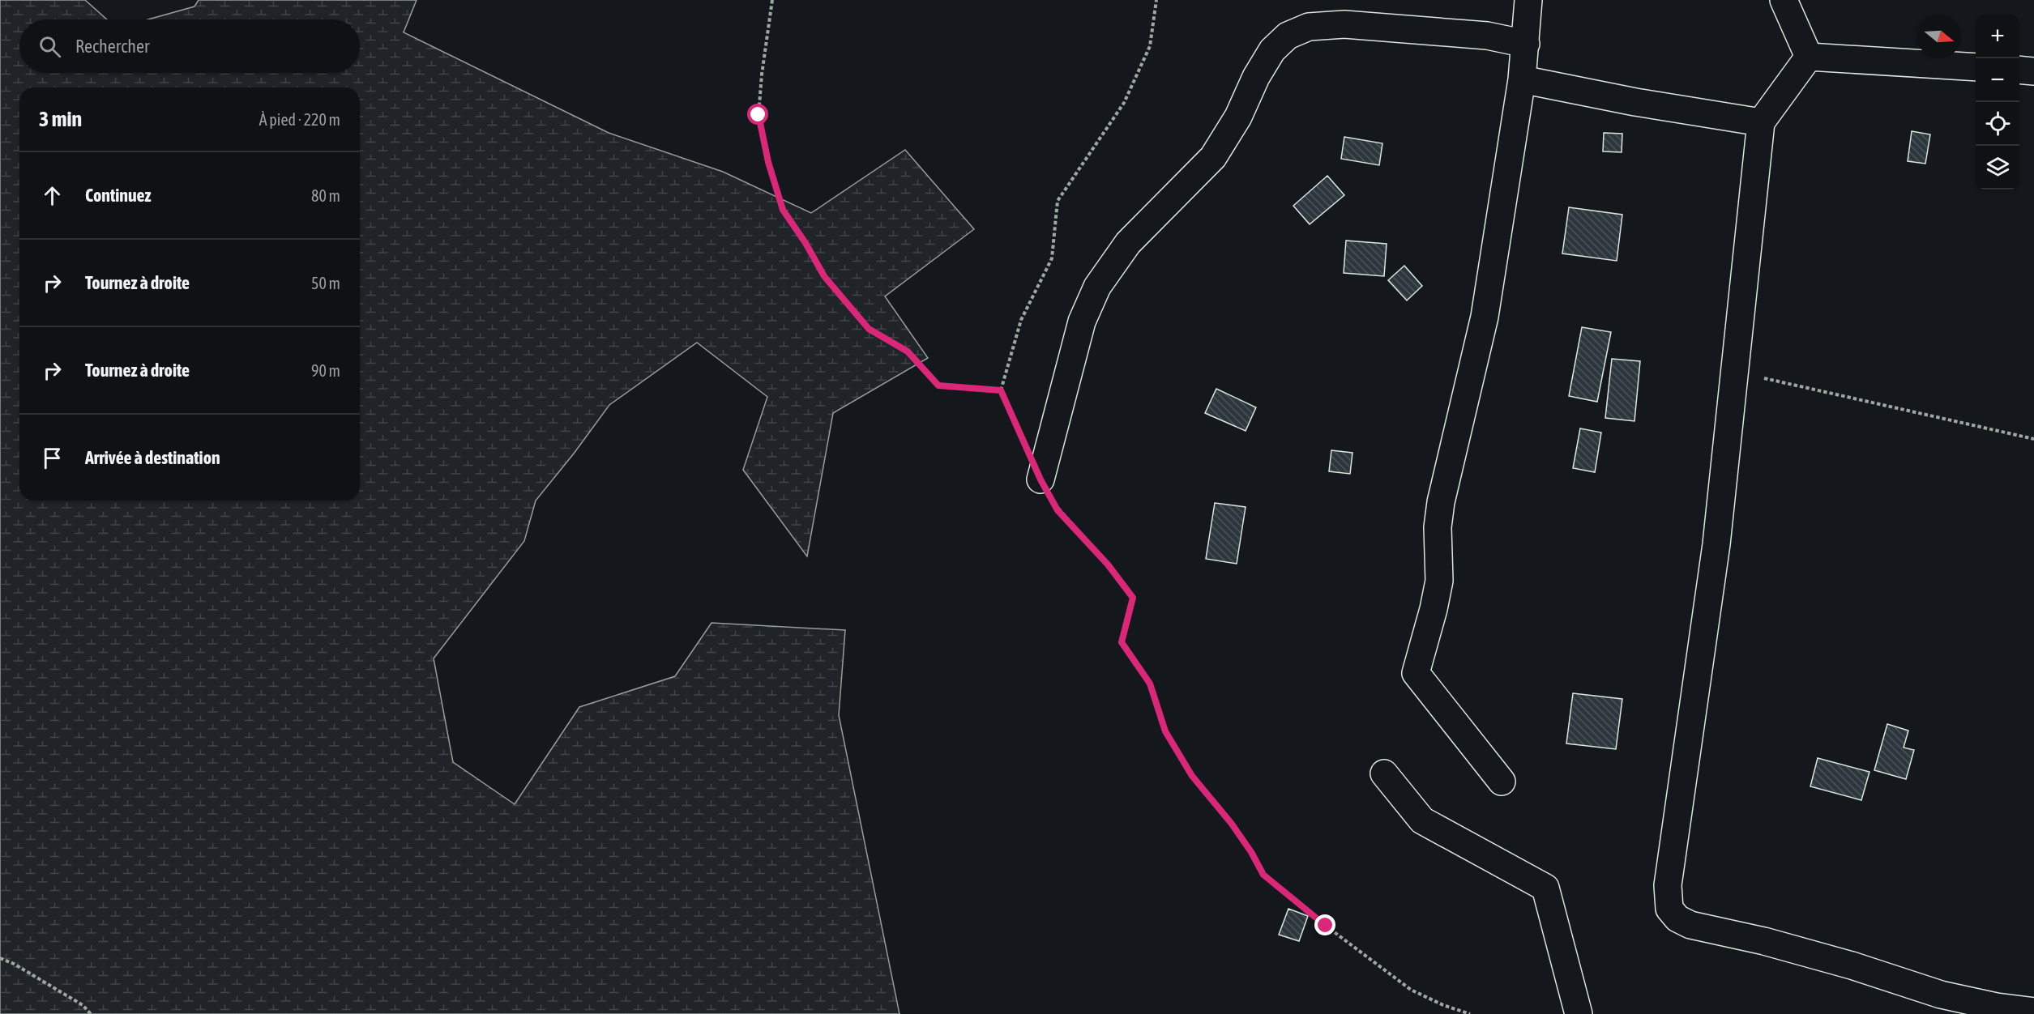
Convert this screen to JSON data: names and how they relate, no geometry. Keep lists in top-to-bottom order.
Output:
{
  "north": "right",
  "page": {
    "map_buttons": ["+", "−"],
    "search": "Rechercher",
    "heading": ["3 min", "À pied · 220 m"],
    "list": [
      ["Continuez", "80 m"],
      ["Tournez à droite", "50 m"],
      ["Tournez à droite", "90 m"],
      "Arrivée à destination"
    ]
  }
}
